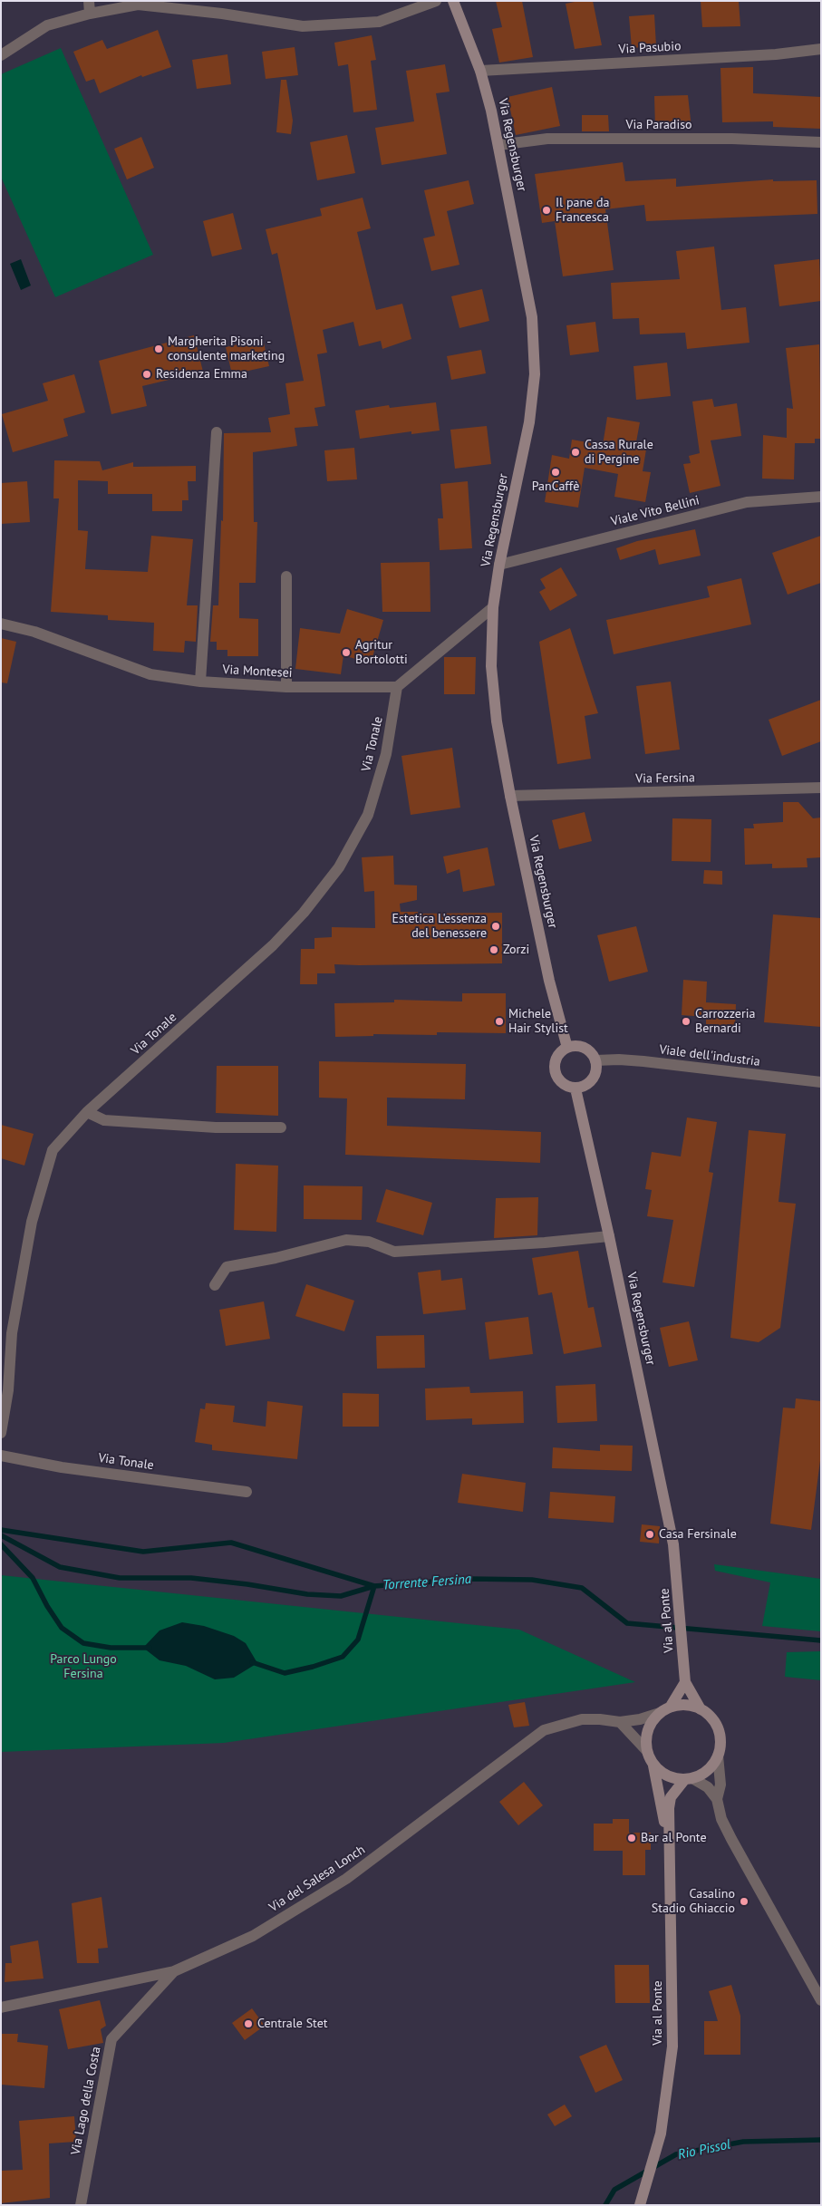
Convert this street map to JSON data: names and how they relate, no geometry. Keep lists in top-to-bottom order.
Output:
{
  "streets": {
    "main road": ["Via Regensburger", "Via al Ponte"],
    "street": [
      "Via Pasubio",
      "Via Paradiso",
      "Viale Vito Bellini",
      "Via Montesei",
      "Via Tonale",
      "Via Fersina",
      "Viale dell'industria",
      "Via del Salesa Lonch",
      "Via Lago della Costa"
    ]
  },
  "crossings": [
    ["Via Pasubio", "Via Regensburger"],
    ["Via Paradiso", "Via Regensburger"],
    ["Via Regensburger", "Viale Vito Bellini"],
    ["Via Regensburger", "Via Fersina"],
    ["Via Regensburger", "Viale dell'industria"],
    ["Via Regensburger", "Via al Ponte"],
    ["Via Montesei", "Via Tonale"],
    ["Via al Ponte", "Via del Salesa Lonch"],
    ["Via del Salesa Lonch", "Via Lago della Costa"]
  ],
  "water": ["Torrente Fersina", "Rio Pissol"],
  "parks": ["Parco Lungo Fersina"],
  "places": [
    "Il pane da Francesca",
    "Margherita Pisoni - consulente marketing",
    "Residenza Emma",
    "Cassa Rurale di Pergine",
    "PanCaffè",
    "Agritur Bortolotti",
    "Estetica L'essenza del benessere",
    "Zorzi",
    "Michele Hair Stylist",
    "Carrozzeria Bernardi",
    "Casa Fersinale",
    "Bar al Ponte",
    "Casalino Stadio Ghiaccio",
    "Centrale Stet"
  ]
}
